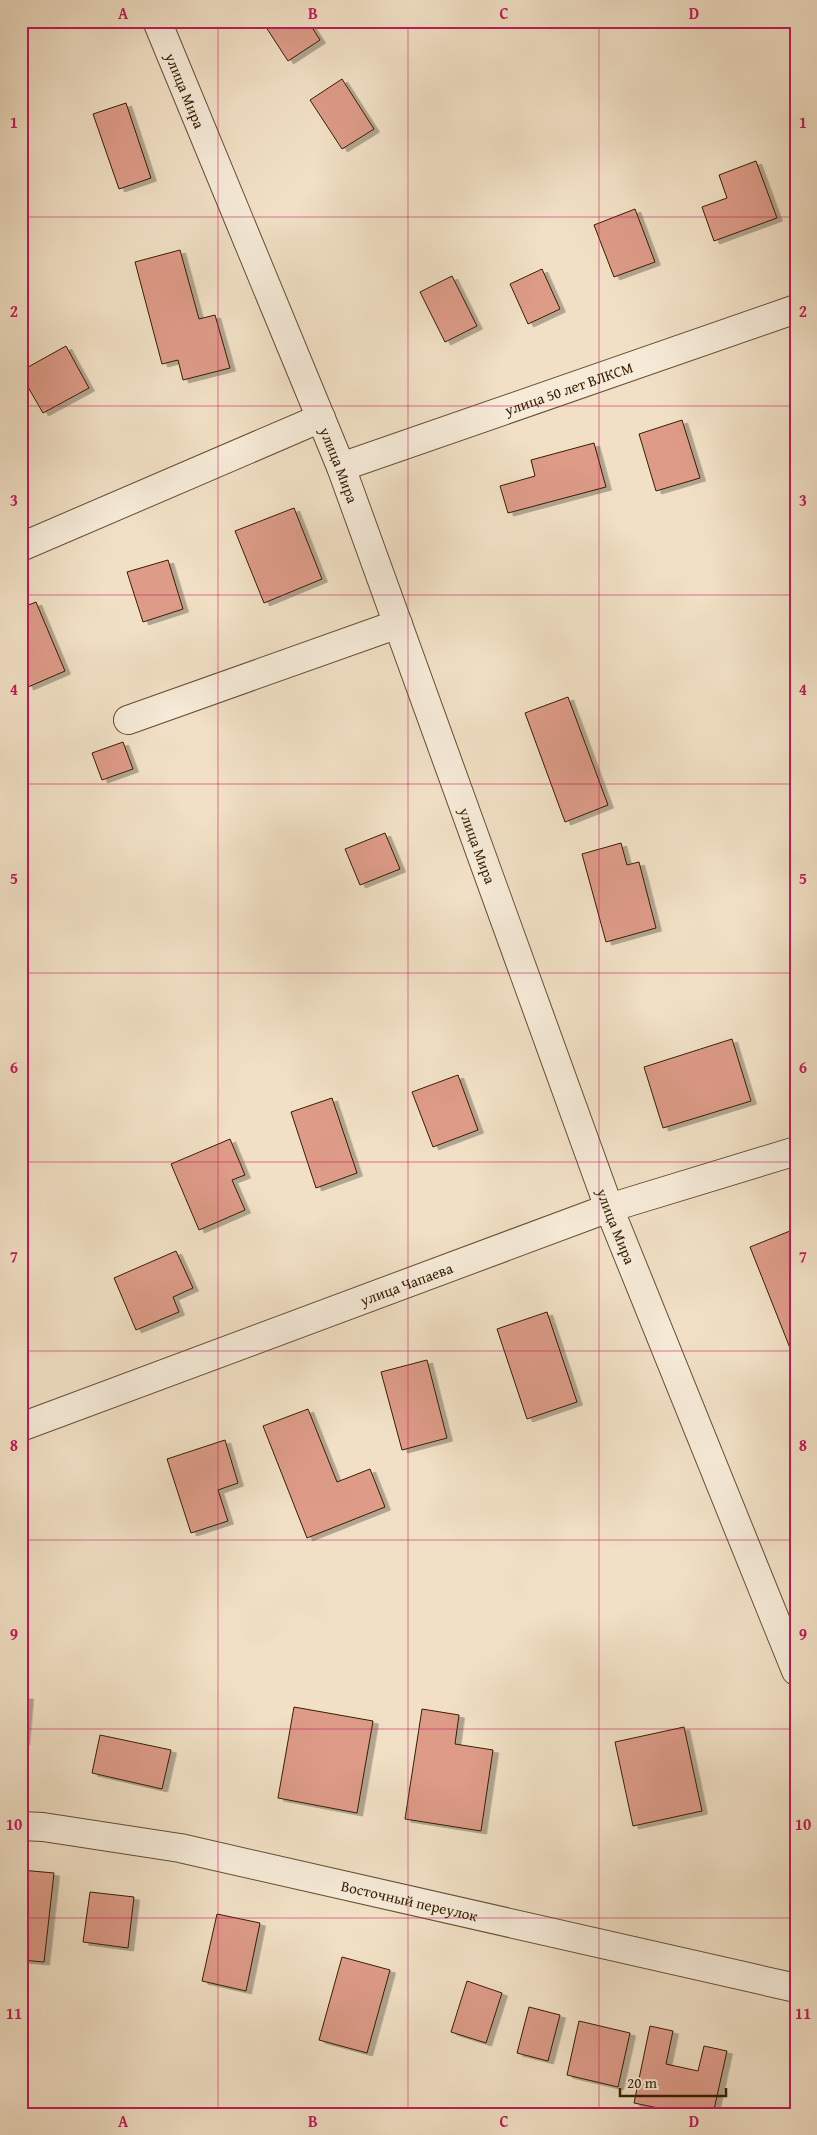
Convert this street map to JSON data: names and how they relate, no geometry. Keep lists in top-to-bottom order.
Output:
{
  "streets": {
    "street": [
      "улица Мира",
      "улица 50 лет ВЛКСМ",
      "улица Чапаева",
      "Восточный переулок"
    ]
  },
  "crossings": [
    ["улица Мира", "улица 50 лет ВЛКСМ"],
    ["улица Мира", "улица Чапаева"]
  ],
  "scale_bar": "20 m",
  "grid": {
    "columns": [
      "A",
      "B",
      "C",
      "D"
    ],
    "rows": [
      "1",
      "2",
      "3",
      "4",
      "5",
      "6",
      "7",
      "8",
      "9",
      "10",
      "11"
    ]
  }
}
